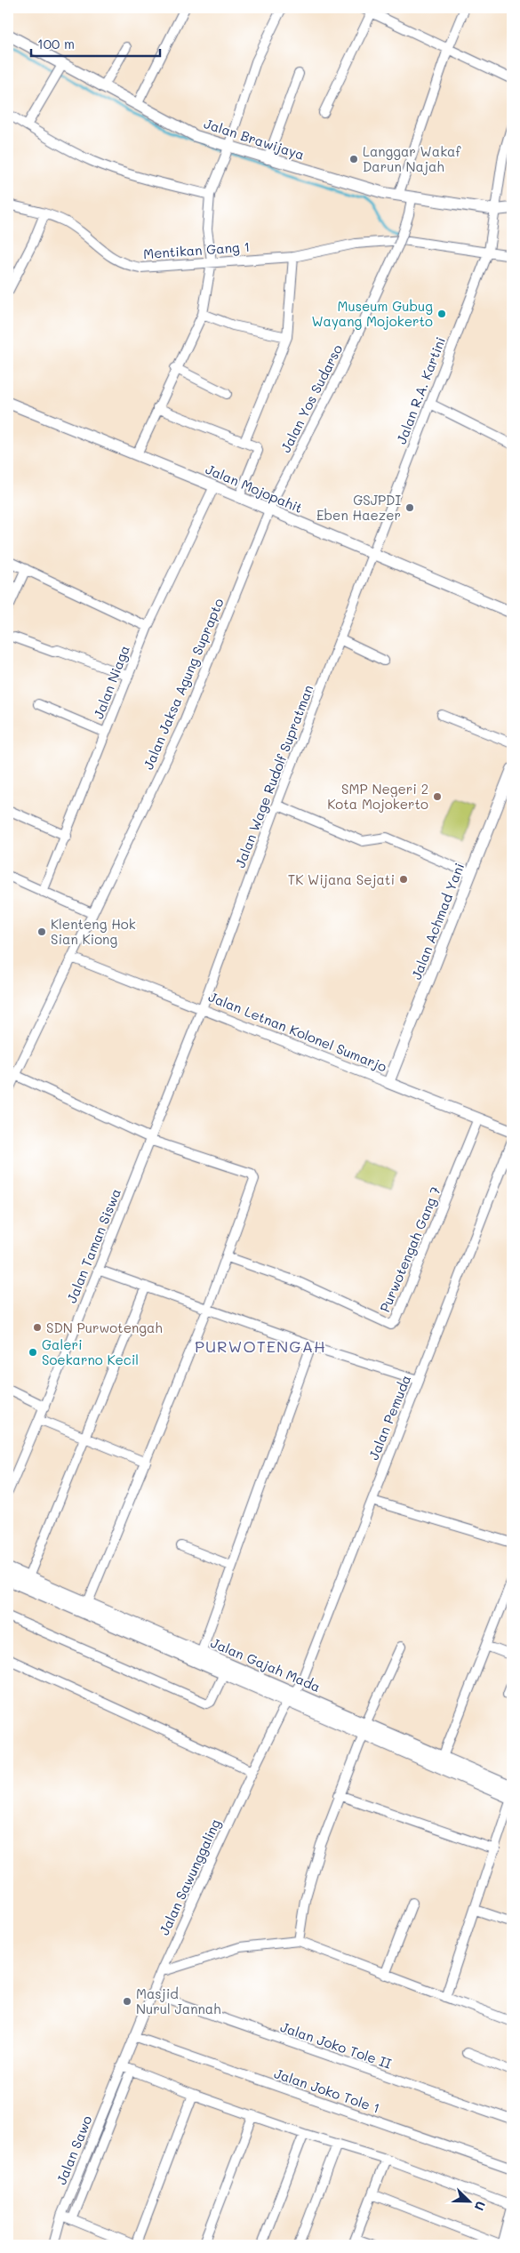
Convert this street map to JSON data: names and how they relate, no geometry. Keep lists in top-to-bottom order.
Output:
{
  "streets": {
    "main road": [
      "Jalan Brawijaya",
      "Jalan Mojopahit",
      "Jalan Achmad Yani",
      "Jalan Letnan Kolonel Sumarjo",
      "Jalan Gajah Mada"
    ],
    "street": [
      "Mentikan Gang 1",
      "Jalan R.A. Kartini",
      "Jalan Yos Sudarso",
      "Jalan Niaga",
      "Jalan Jaksa Agung Suprapto",
      "Jalan Wage Rudolf Supratman",
      "Jalan Taman Siswa",
      "Purwotengah Gang 7",
      "Jalan Pemuda",
      "Jalan Sawunggaling",
      "Jalan Joko Tole II",
      "Jalan Joko Tole 1",
      "Jalan Sawo"
    ]
  },
  "crossings": [
    ["Jalan Brawijaya", "Jalan R.A. Kartini"],
    ["Jalan Brawijaya", "Jalan Yos Sudarso"],
    ["Mentikan Gang 1", "Jalan R.A. Kartini"],
    ["Mentikan Gang 1", "Jalan Yos Sudarso"],
    ["Jalan R.A. Kartini", "Jalan Mojopahit"],
    ["Jalan R.A. Kartini", "Jalan Wage Rudolf Supratman"],
    ["Jalan Yos Sudarso", "Jalan Mojopahit"],
    ["Jalan Yos Sudarso", "Jalan Jaksa Agung Suprapto"],
    ["Jalan Mojopahit", "Jalan Niaga"],
    ["Jalan Mojopahit", "Jalan Jaksa Agung Suprapto"],
    ["Jalan Mojopahit", "Jalan Wage Rudolf Supratman"],
    ["Jalan Jaksa Agung Suprapto", "Jalan Letnan Kolonel Sumarjo"],
    ["Jalan Wage Rudolf Supratman", "Jalan Letnan Kolonel Sumarjo"],
    ["Jalan Wage Rudolf Supratman", "Jalan Taman Siswa"],
    ["Jalan Achmad Yani", "Jalan Letnan Kolonel Sumarjo"],
    ["Jalan Letnan Kolonel Sumarjo", "Jalan Taman Siswa"],
    ["Jalan Letnan Kolonel Sumarjo", "Purwotengah Gang 7"],
    ["Jalan Pemuda", "Jalan Gajah Mada"],
    ["Jalan Pemuda", "Jalan Sawunggaling"],
    ["Jalan Gajah Mada", "Jalan Sawunggaling"],
    ["Jalan Sawunggaling", "Jalan Joko Tole II"],
    ["Jalan Sawunggaling", "Jalan Joko Tole 1"],
    ["Jalan Sawunggaling", "Jalan Sawo"]
  ],
  "districts": ["PURWOTENGAH"],
  "places": [
    "Langgar Wakaf Darun Najah",
    "Museum Gubug Wayang Mojokerto",
    "GSJPDI Eben Haezer",
    "SMP Negeri 2 Kota Mojokerto",
    "TK Wijana Sejati",
    "Klenteng Hok Sian Kiong",
    "SDN Purwotengah",
    "Galeri Soekarno Kecil",
    "Masjid Nurul Jannah"
  ],
  "scale_bar": "100 m",
  "north": "bottom right"
}
